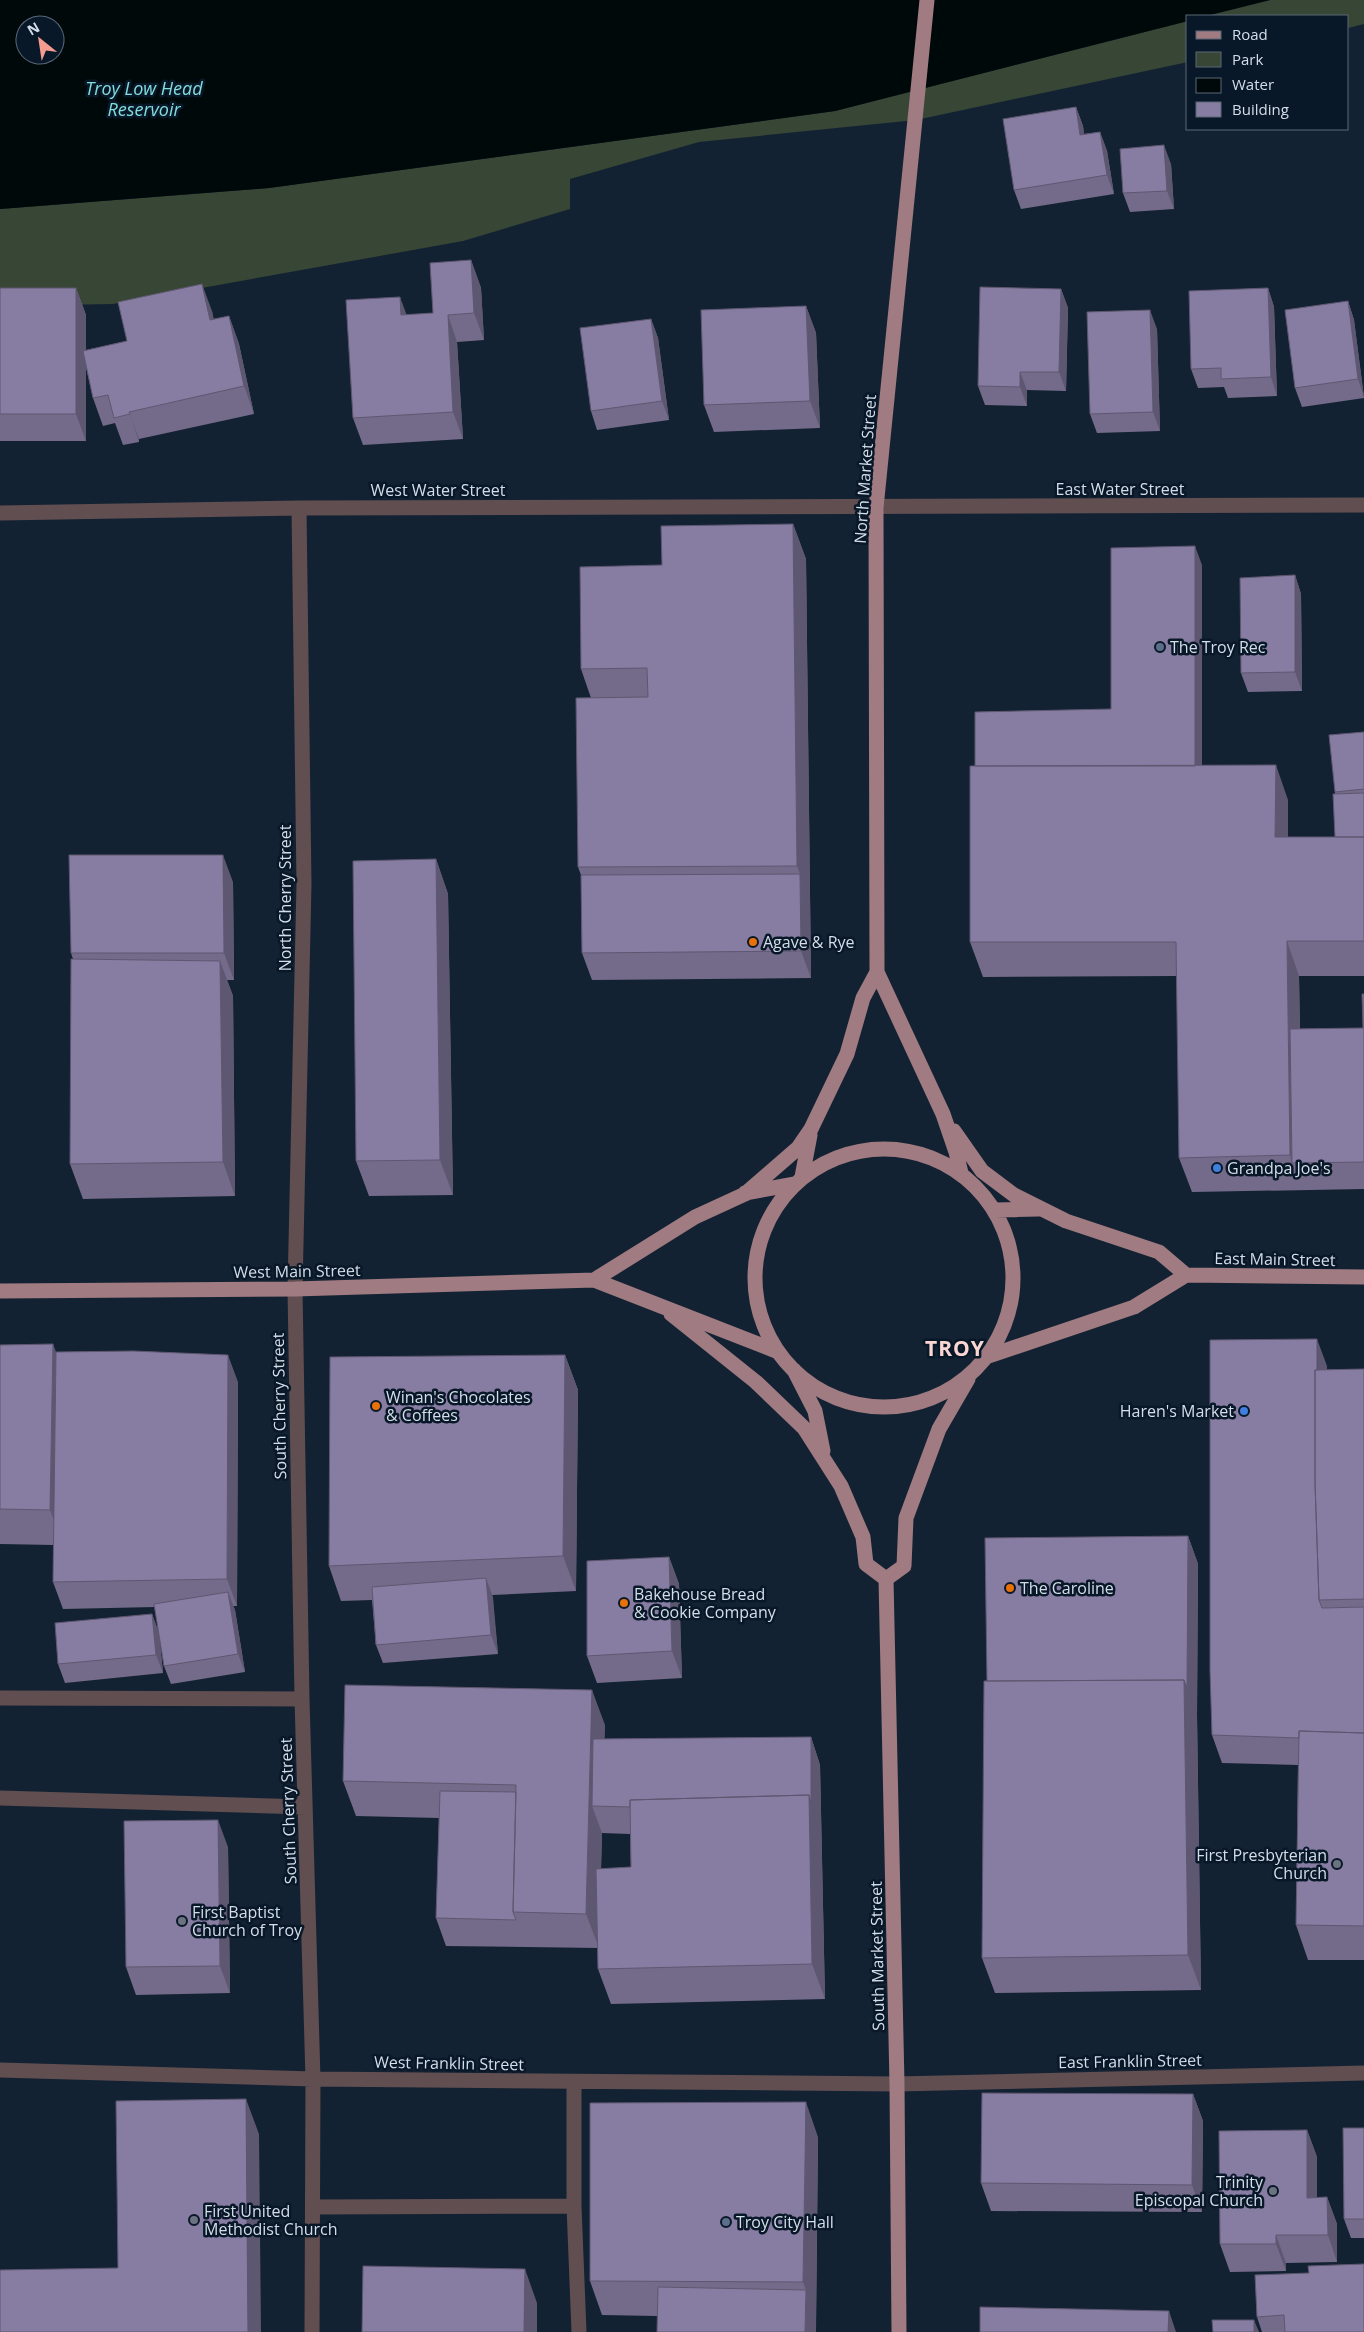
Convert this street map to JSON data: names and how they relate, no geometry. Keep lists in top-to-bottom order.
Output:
{
  "streets": {
    "main road": [
      "North Market Street",
      "East Main Street",
      "West Main Street",
      "South Market Street"
    ],
    "street": [
      "East Water Street",
      "West Water Street",
      "North Cherry Street",
      "South Cherry Street",
      "East Franklin Street",
      "West Franklin Street"
    ]
  },
  "crossings": [
    ["North Market Street", "East Water Street"],
    ["North Market Street", "West Water Street"],
    ["East Water Street", "West Water Street"],
    ["West Water Street", "North Cherry Street"],
    ["North Cherry Street", "West Main Street"],
    ["North Cherry Street", "South Cherry Street"],
    ["West Main Street", "South Cherry Street"],
    ["South Cherry Street", "West Franklin Street"],
    ["South Market Street", "East Franklin Street"],
    ["South Market Street", "West Franklin Street"],
    ["East Franklin Street", "West Franklin Street"]
  ],
  "districts": ["TROY"],
  "water": ["Troy Low Head Reservoir"],
  "places": [
    "The Troy Rec",
    "Agave & Rye",
    "Grandpa Joe's",
    "Winan's Chocolates & Coffees",
    "Haren's Market",
    "The Caroline",
    "Bakehouse Bread & Cookie Company",
    "First Presbyterian Church",
    "First Baptist Church of Troy",
    "Trinity Episcopal Church",
    "First United Methodist Church",
    "Troy City Hall"
  ],
  "legend": [
    "Road",
    "Park",
    "Water",
    "Building"
  ],
  "north": "top left"
}
